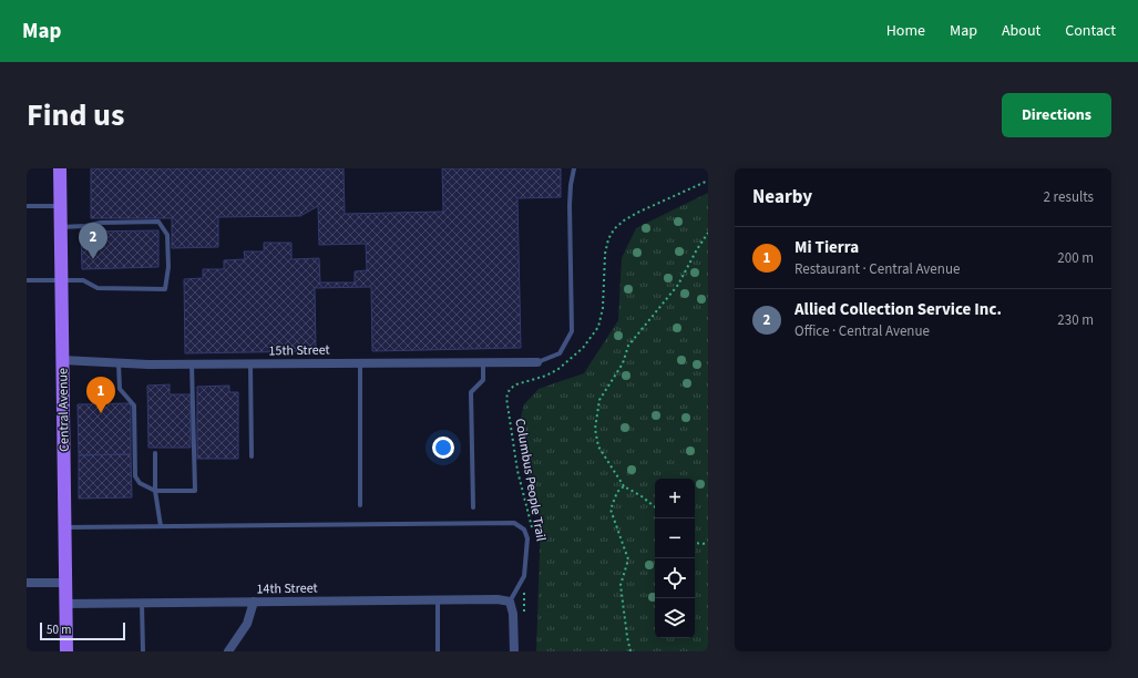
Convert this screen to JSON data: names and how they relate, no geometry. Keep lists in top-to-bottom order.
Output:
{
  "streets": {
    "main road": ["Central Avenue"],
    "street": ["15th Street", "14th Street"],
    "path": ["Columbus People Trail"]
  },
  "crossings": [
    ["15th Street", "Central Avenue"],
    ["Central Avenue", "14th Street"]
  ],
  "scale_bar": "50 m",
  "page": {
    "header": "Map",
    "nav": [
      "Home",
      "Map",
      "About",
      "Contact"
    ],
    "title": "Find us",
    "buttons": "Directions",
    "heading": ["Nearby", "2 results"],
    "pins": ["2", "1"],
    "list": [
      {
        "mark": "1",
        "name": "Mi Tierra",
        "note": "Restaurant · Central Avenue",
        "value": "200 m"
      },
      {
        "mark": "2",
        "name": "Allied Collection Service Inc.",
        "note": "Office · Central Avenue",
        "value": "230 m"
      }
    ],
    "map_buttons": ["+", "−"],
    "scale": "50 m"
  }
}
